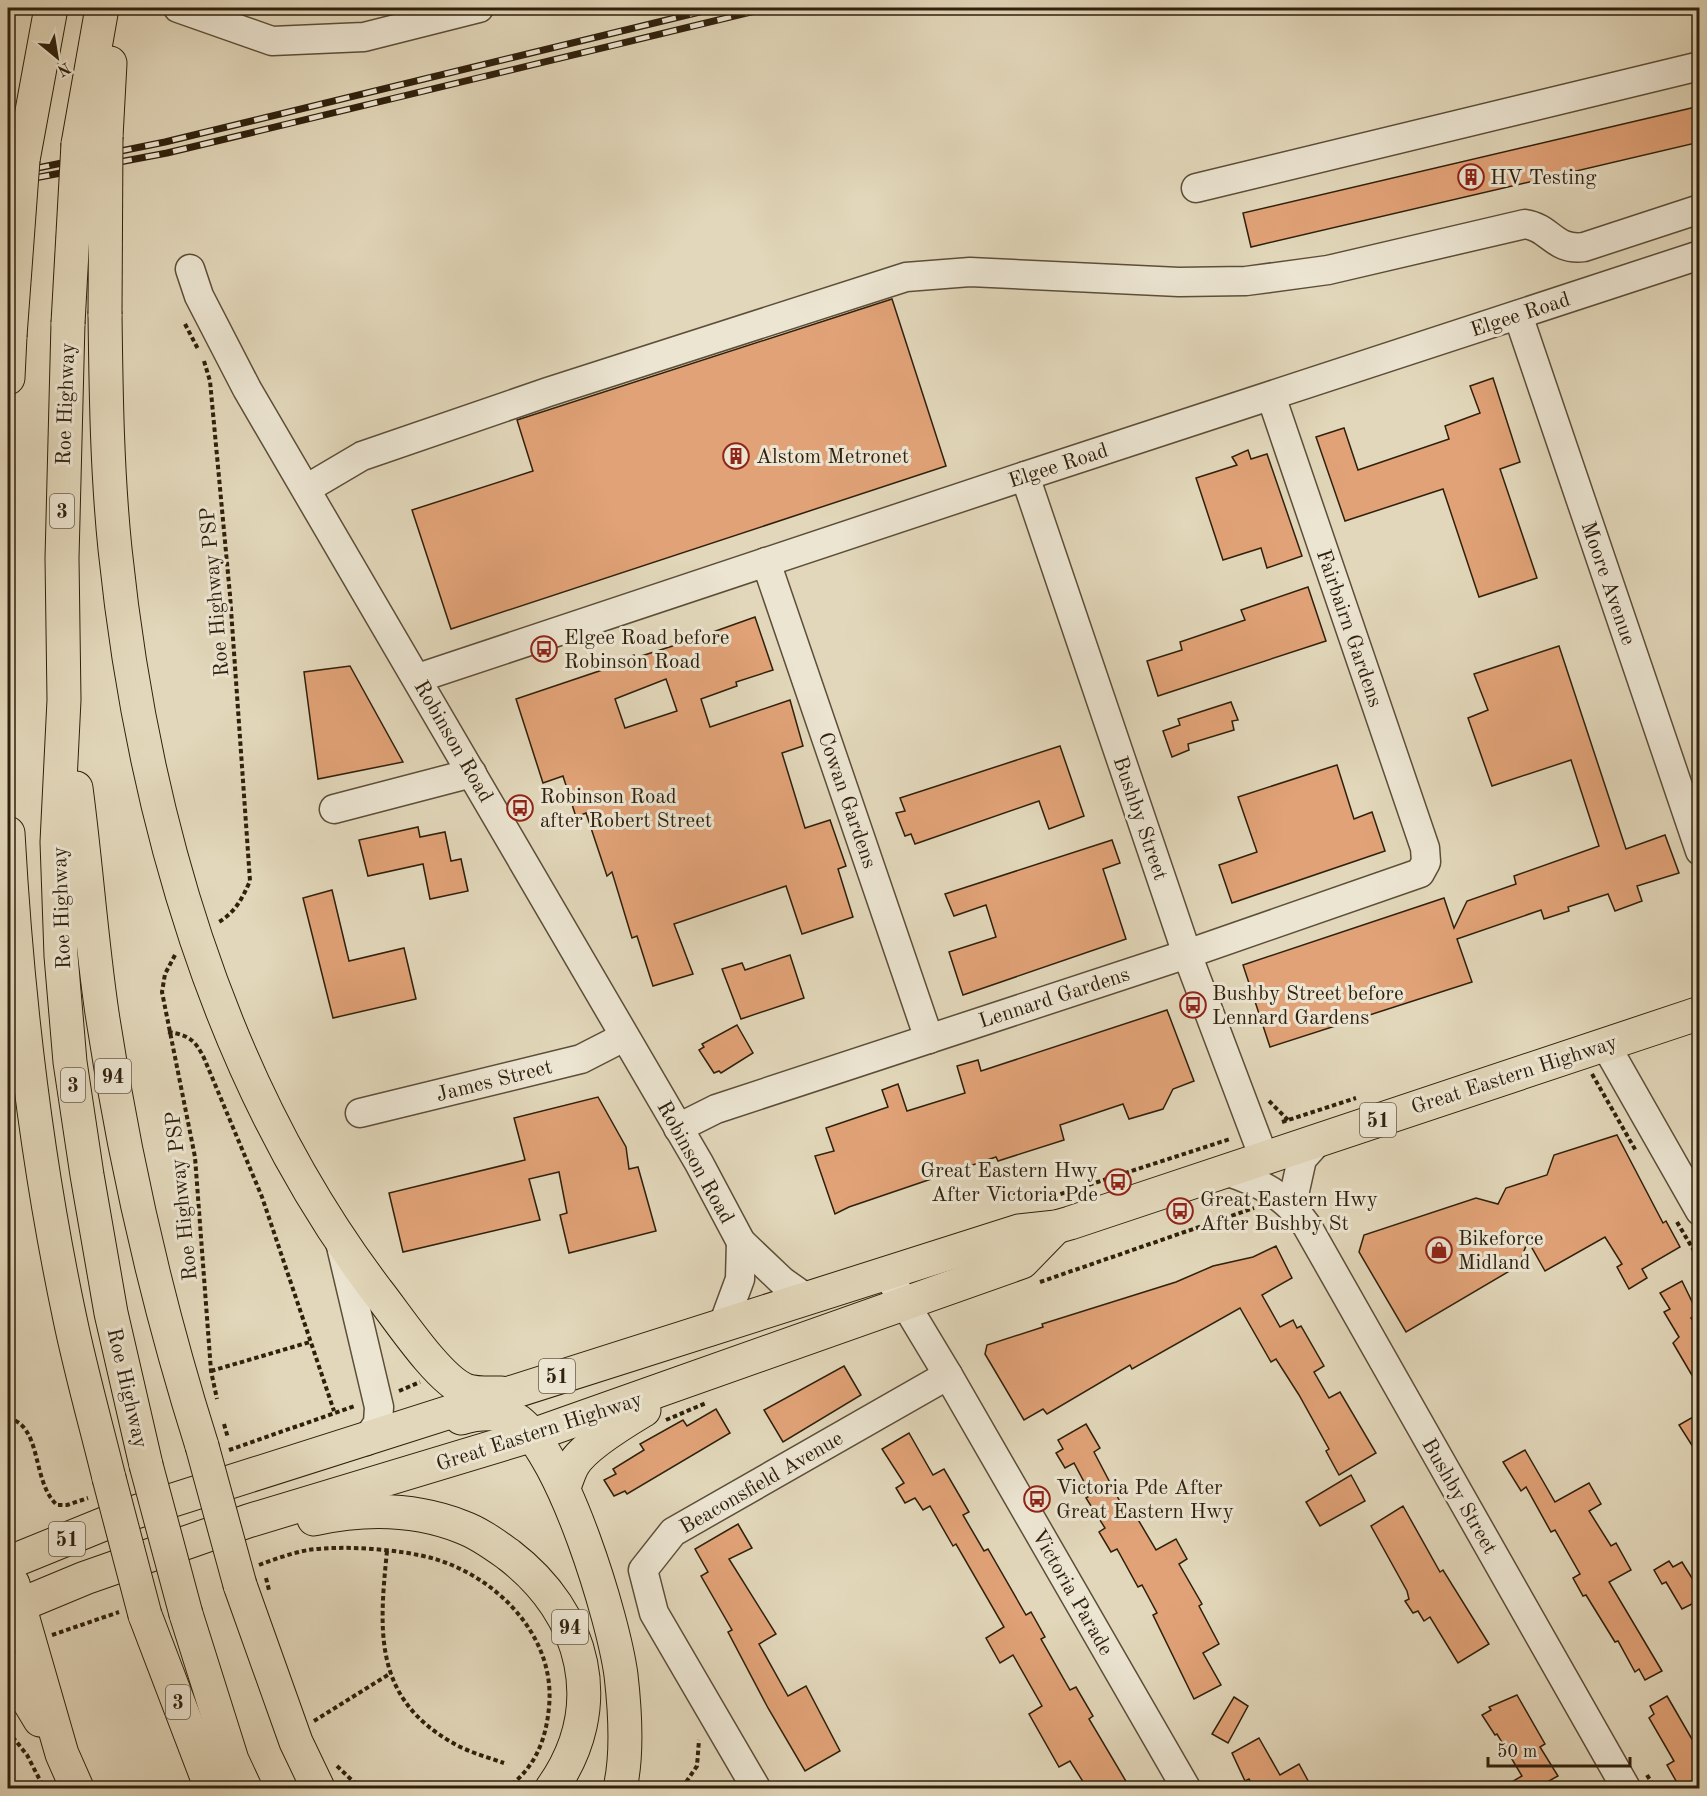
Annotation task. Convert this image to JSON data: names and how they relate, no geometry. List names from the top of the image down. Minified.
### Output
{"streets":{"highway":["Roe Highway","3","Great Eastern Highway","94","51"],"street":["Elgee Road","Moore Avenue","Fairbairn Gardens","Robinson Road","Cowan Gardens","Bushby Street","Lennard Gardens","James Street","Beaconsfield Avenue","Victoria Parade"],"path":["Roe Highway PSP"]},"crossings":[["Elgee Road","Moore Avenue"],["Elgee Road","Fairbairn Gardens"],["Elgee Road","Robinson Road"],["Elgee Road","Cowan Gardens"],["Elgee Road","Bushby Street"],["Roe Highway","94"],["Fairbairn Gardens","Lennard Gardens"],["Robinson Road","Lennard Gardens"],["Robinson Road","Great Eastern Highway"],["Robinson Road","James Street"],["Cowan Gardens","Lennard Gardens"],["Bushby Street","Lennard Gardens"],["Bushby Street","Great Eastern Highway"],["Great Eastern Highway","94"],["Great Eastern Highway","Victoria Parade"],["Beaconsfield Avenue","Victoria Parade"]],"places":{"building":["HV Testing","Alstom Metronet"],"bus stop":["Elgee Road before Robinson Road","Robinson Road after Robert Street","Bushby Street before Lennard Gardens","Great Eastern Hwy After Victoria Pde","Great Eastern Hwy After Bushby St","Victoria Pde After Great Eastern Hwy"],"shop":["Bikeforce Midland"]},"scale_bar":"50 m","north":"bottom right"}
